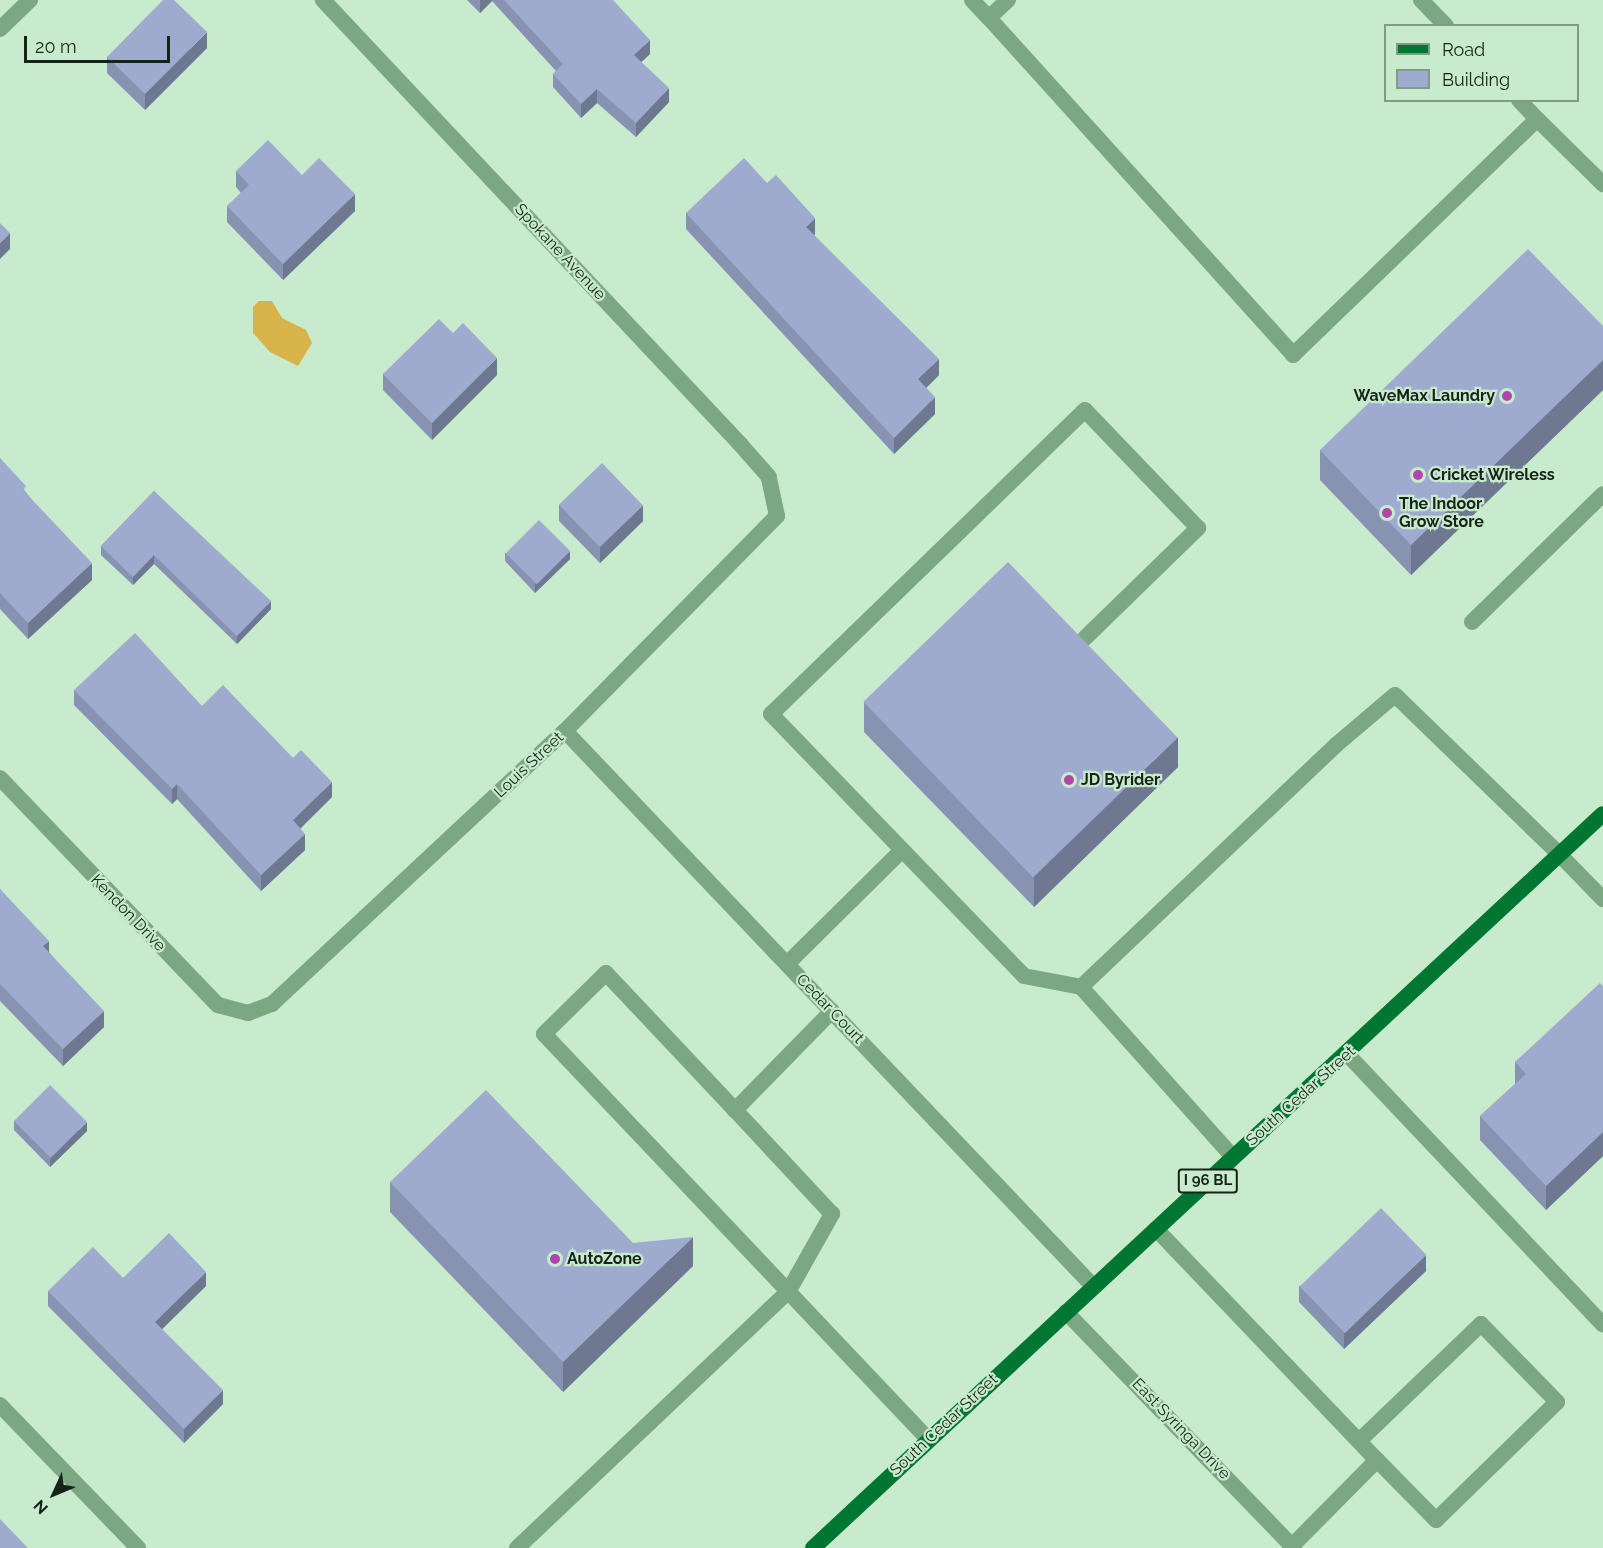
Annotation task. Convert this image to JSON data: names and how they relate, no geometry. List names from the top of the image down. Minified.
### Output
{"streets":{"main road":["South Cedar Street","I 96 BL"],"street":["Spokane Avenue","Louis Street","Kendon Drive","Cedar Court","East Syringa Drive"]},"crossings":[["Spokane Avenue","Louis Street"],["Louis Street","Kendon Drive"],["Louis Street","Cedar Court"],["Cedar Court","South Cedar Street"],["South Cedar Street","East Syringa Drive"]],"places":["WaveMax Laundry","Cricket Wireless","The Indoor Grow Store","JD Byrider","AutoZone"],"legend":["Road","Building"],"scale_bar":"20 m","north":"bottom left"}
